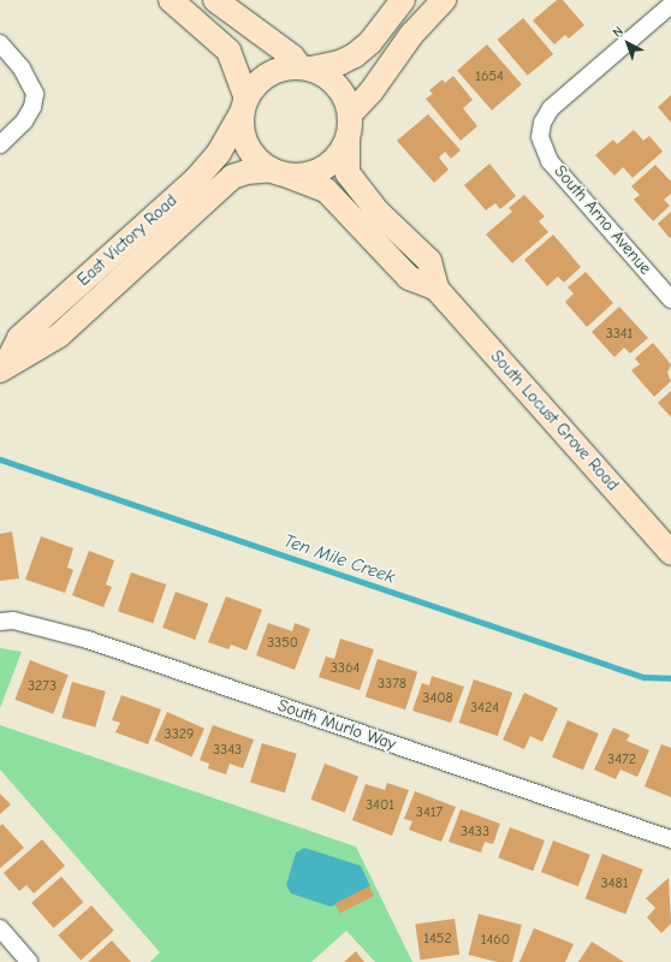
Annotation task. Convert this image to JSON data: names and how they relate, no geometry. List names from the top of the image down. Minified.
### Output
{"streets":{"main road":["East Victory Road","South Locust Grove Road"],"street":["South Arno Avenue","South Murlo Way"]},"crossings":[["East Victory Road","South Locust Grove Road"]],"water":["Ten Mile Creek"],"house_numbers":["1654","3341","3350","3364","3378","3273","3408","3424","3329","3343","3472","3401","3417","3433","3481","1452","1460"],"north":"top left"}
